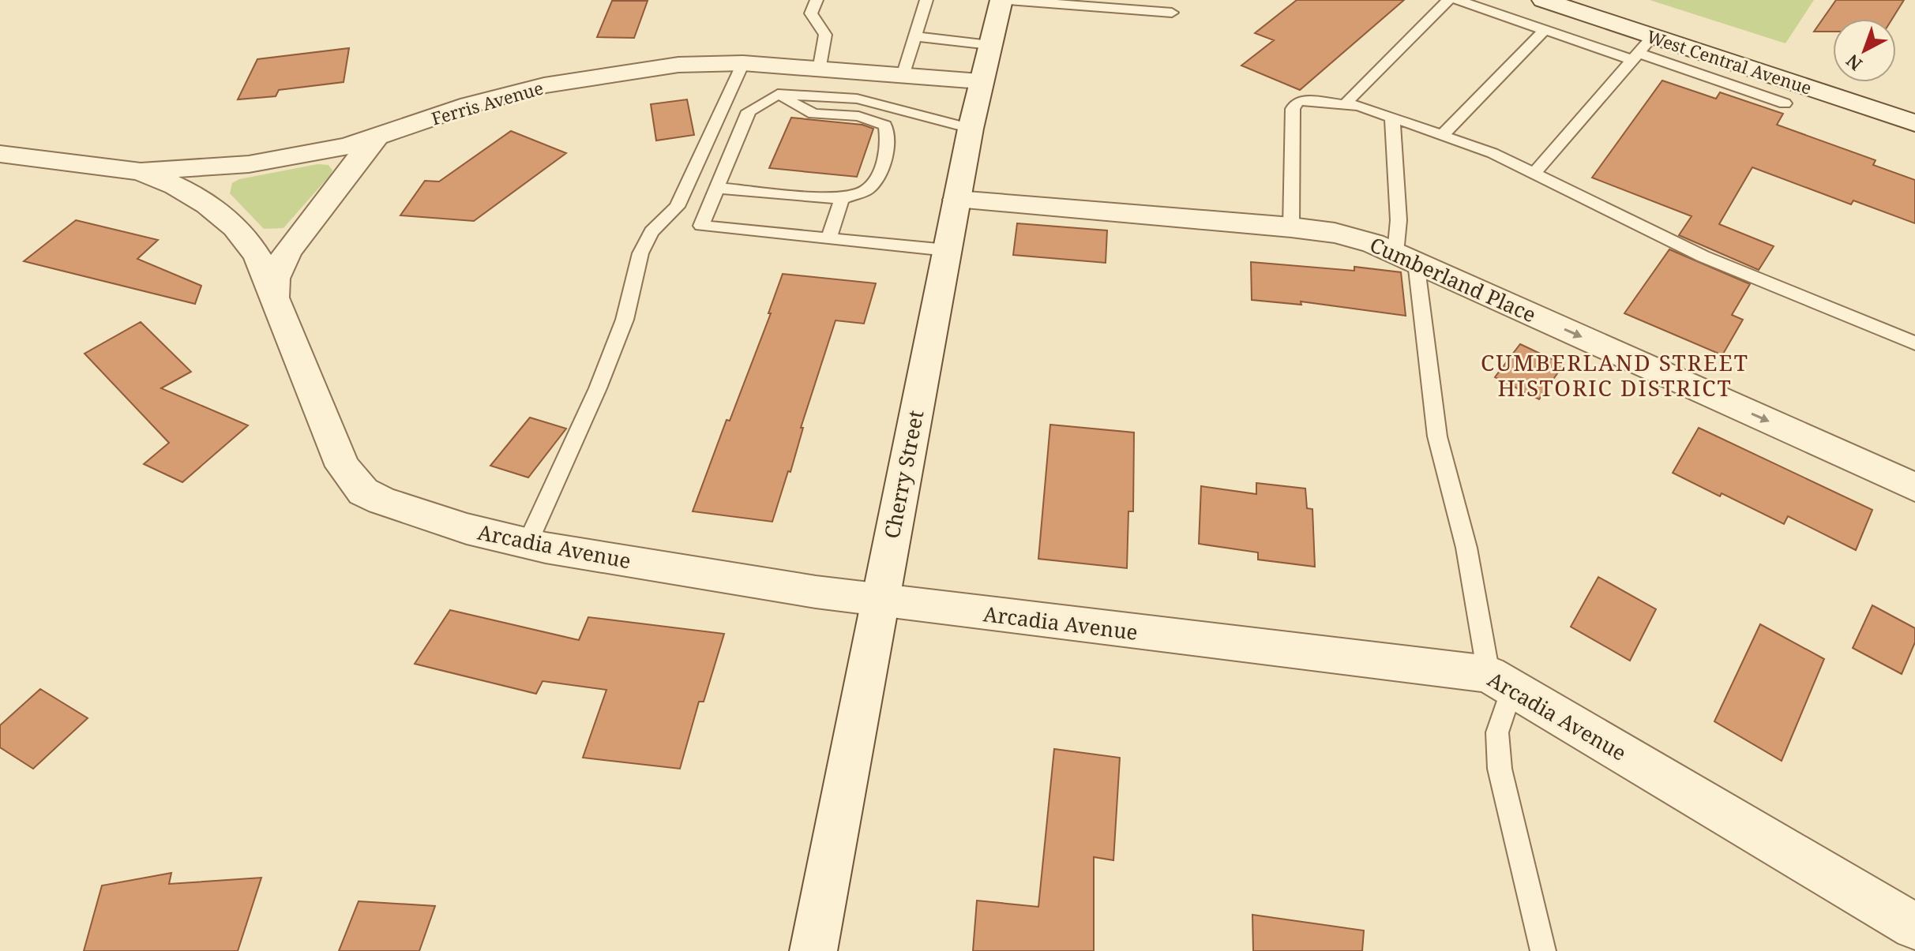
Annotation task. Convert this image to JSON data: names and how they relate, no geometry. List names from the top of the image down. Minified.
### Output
{"streets":{"street":["West Central Avenue","Ferris Avenue","Cumberland Place","Cherry Street","Arcadia Avenue"]},"crossings":[["Ferris Avenue","Cherry Street"],["Ferris Avenue","Arcadia Avenue"],["Cumberland Place","Cherry Street"],["Cherry Street","Arcadia Avenue"]],"one_way":["Cumberland Place"],"districts":["CUMBERLAND STREET HISTORIC DISTRICT"],"north":"bottom left"}
